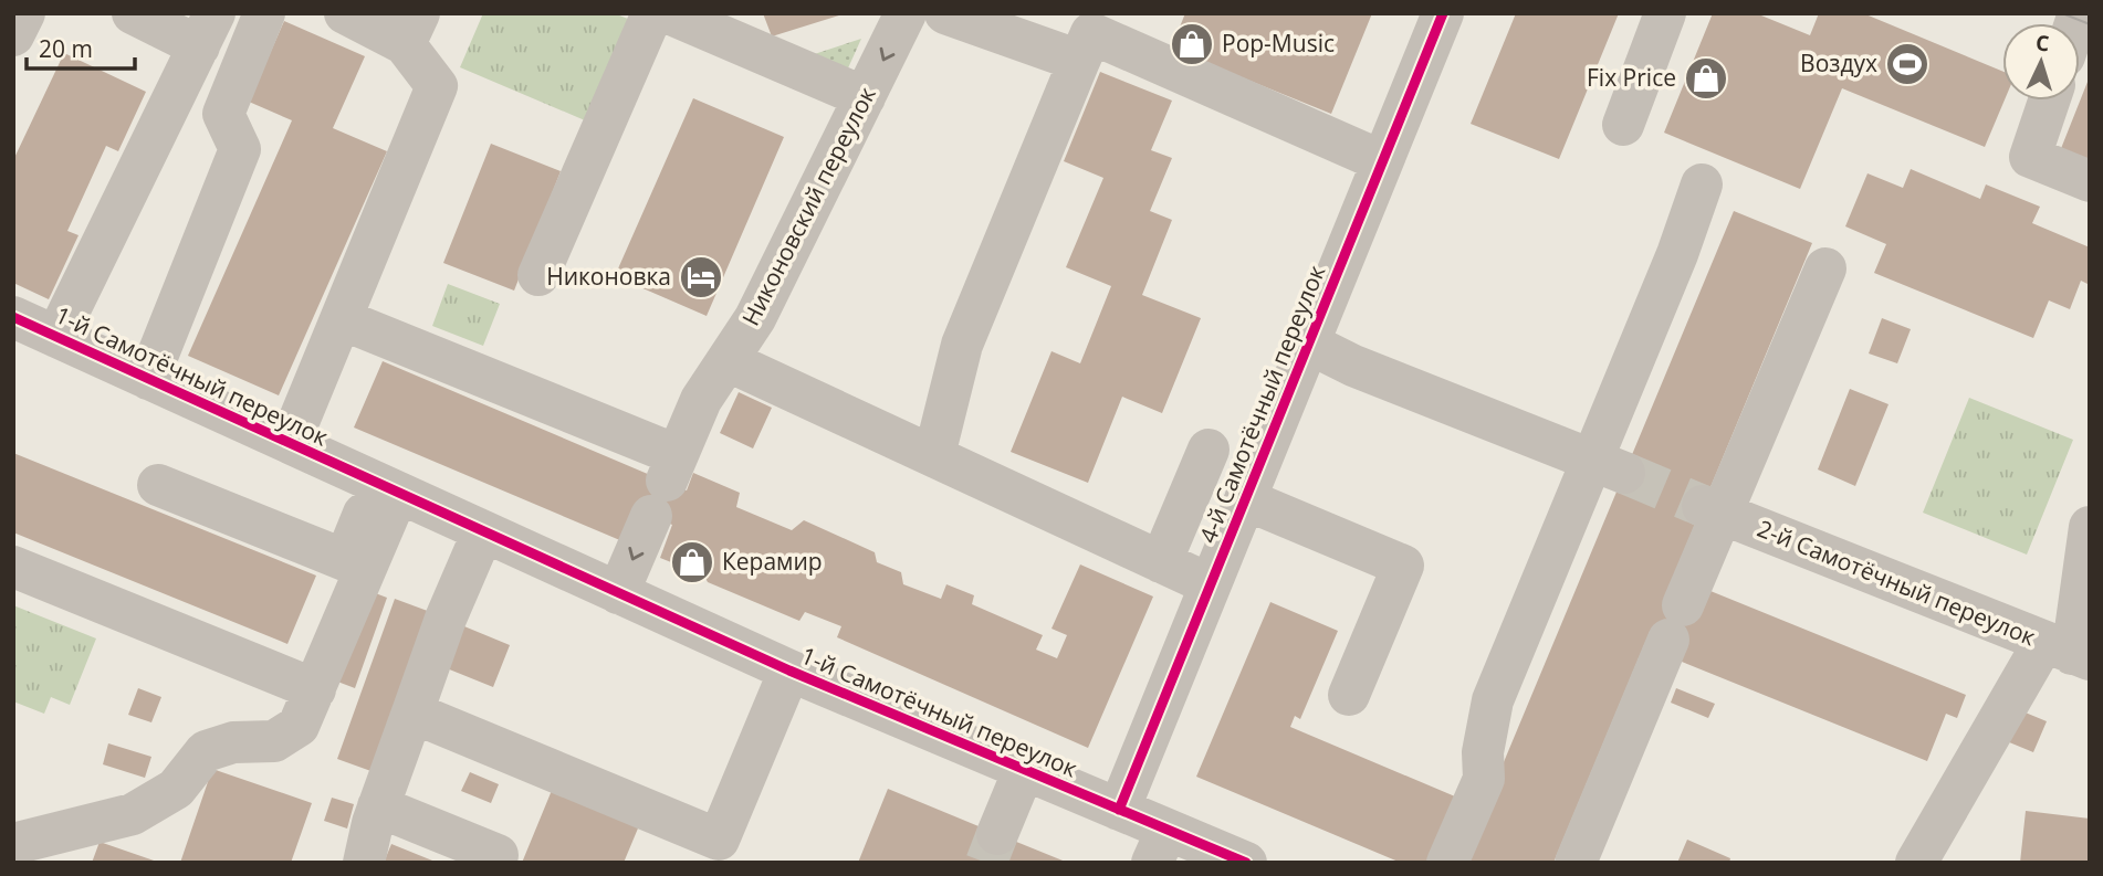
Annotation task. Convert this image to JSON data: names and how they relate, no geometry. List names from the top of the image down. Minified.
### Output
{"streets":{"street":["Никоновский переулок","1-й Самотёчный переулок","4-й Самотёчный переулок","2-й Самотёчный переулок"]},"crossings":[["Никоновский переулок","1-й Самотёчный переулок"],["1-й Самотёчный переулок","4-й Самотёчный переулок"]],"places":{"shop":["Pop-Music","Fix Price","Керамир"],"sports":["Воздух"],"hotel":["Никоновка"]},"scale_bar":"20 m","north":"top"}
